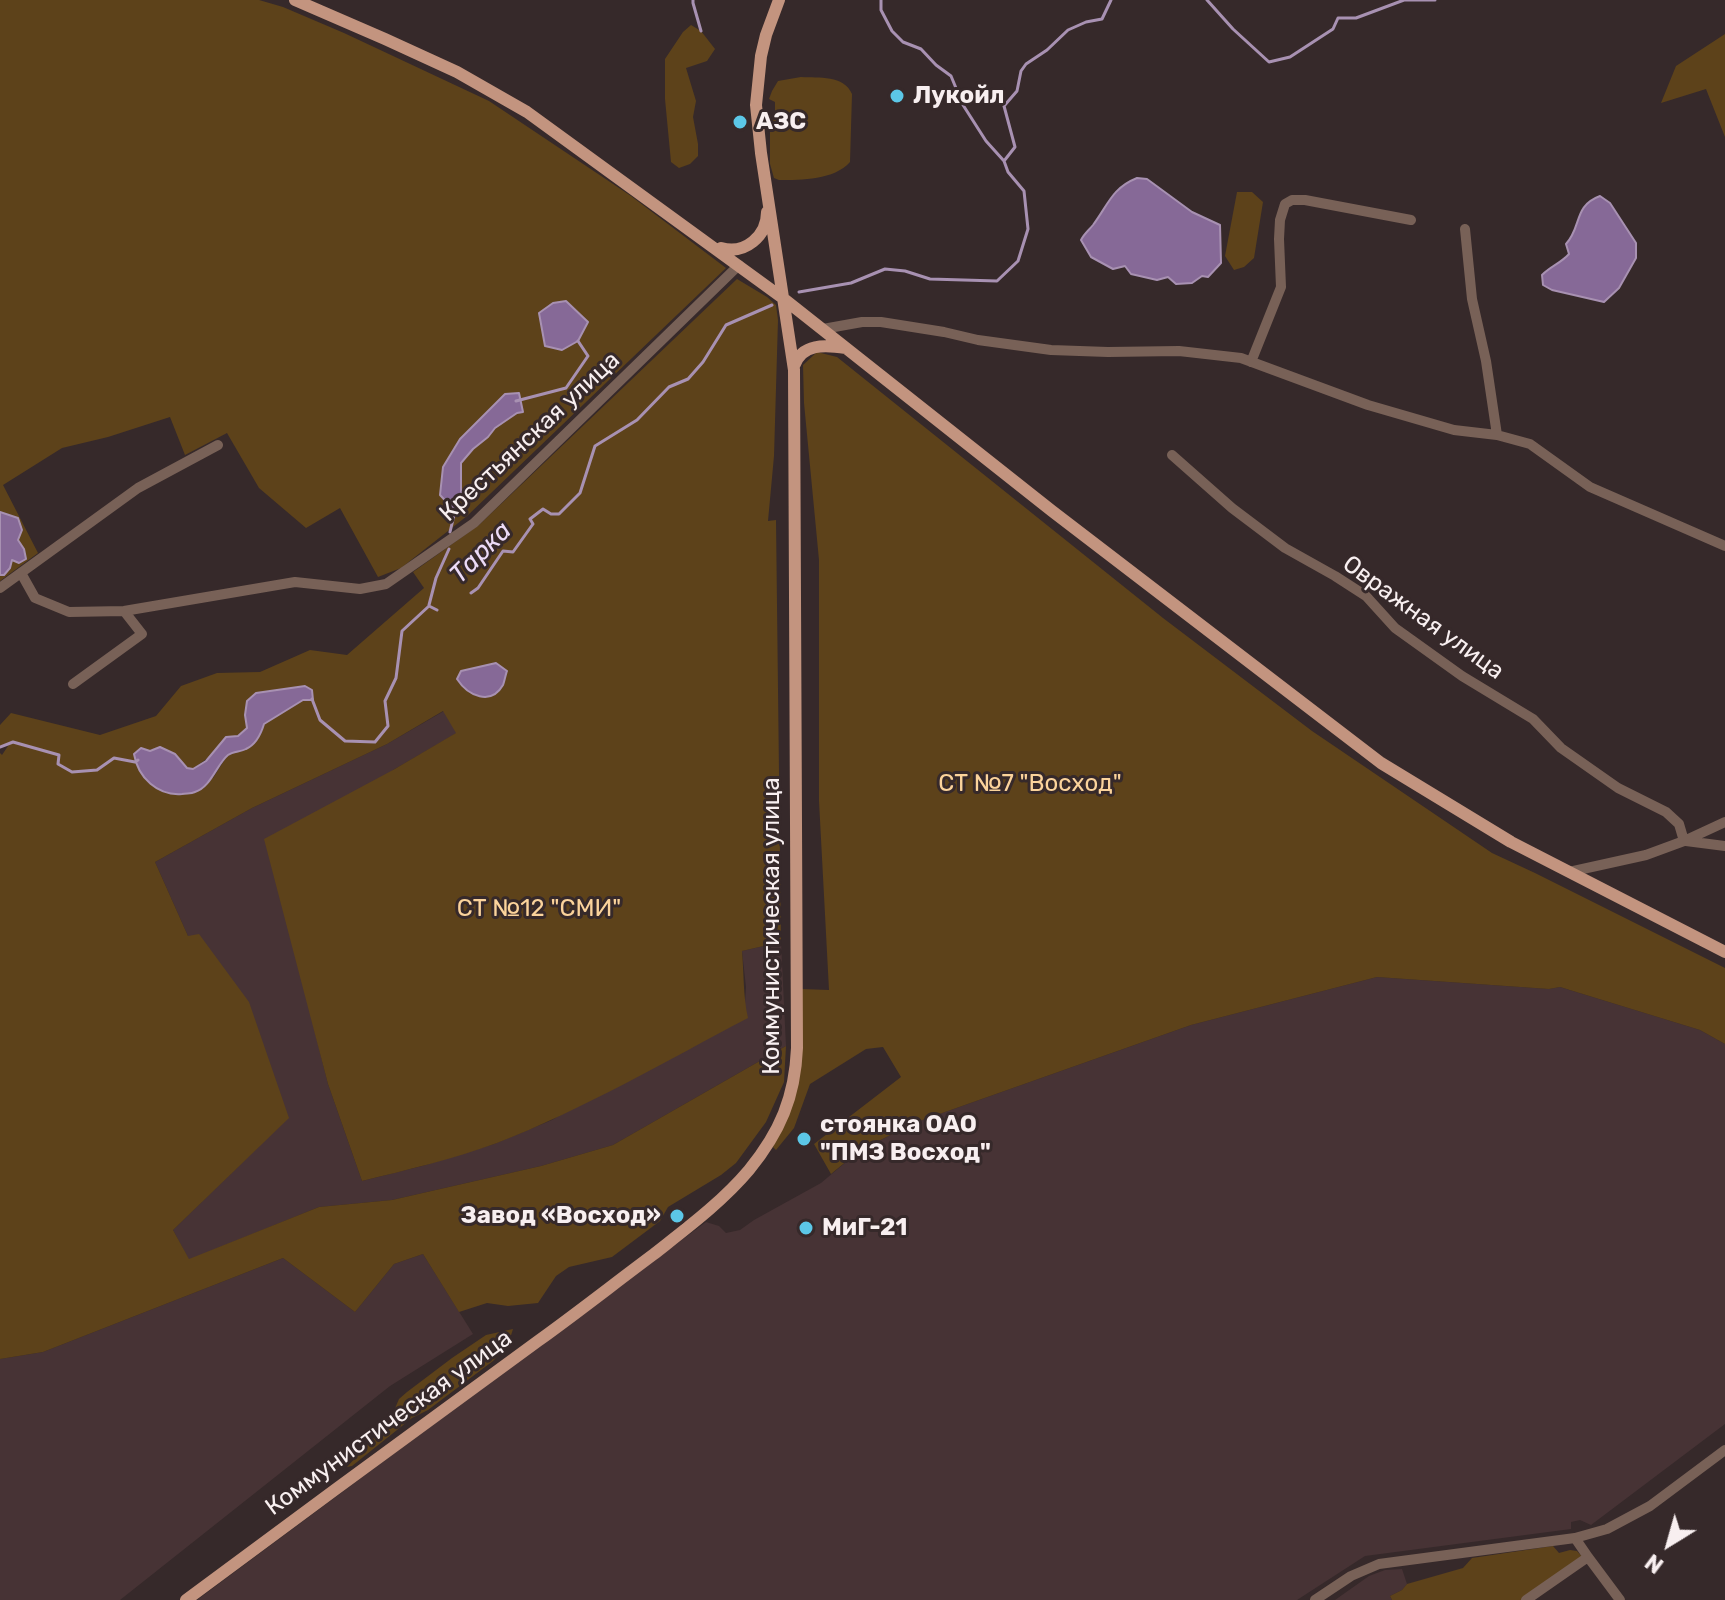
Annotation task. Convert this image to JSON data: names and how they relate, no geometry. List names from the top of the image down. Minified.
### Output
{"streets":{"main road":["Коммунистическая улица"],"street":["Крестьянская улица","Овражная улица"]},"water":["Тарка"],"parks":["СТ №7 \"Восход\"","СТ №12 \"СМИ\""],"places":["Лукойл","АЗС","стоянка ОАО \"ПМЗ Восход\"","Завод «Восход»","МиГ-21"],"north":"bottom left"}
